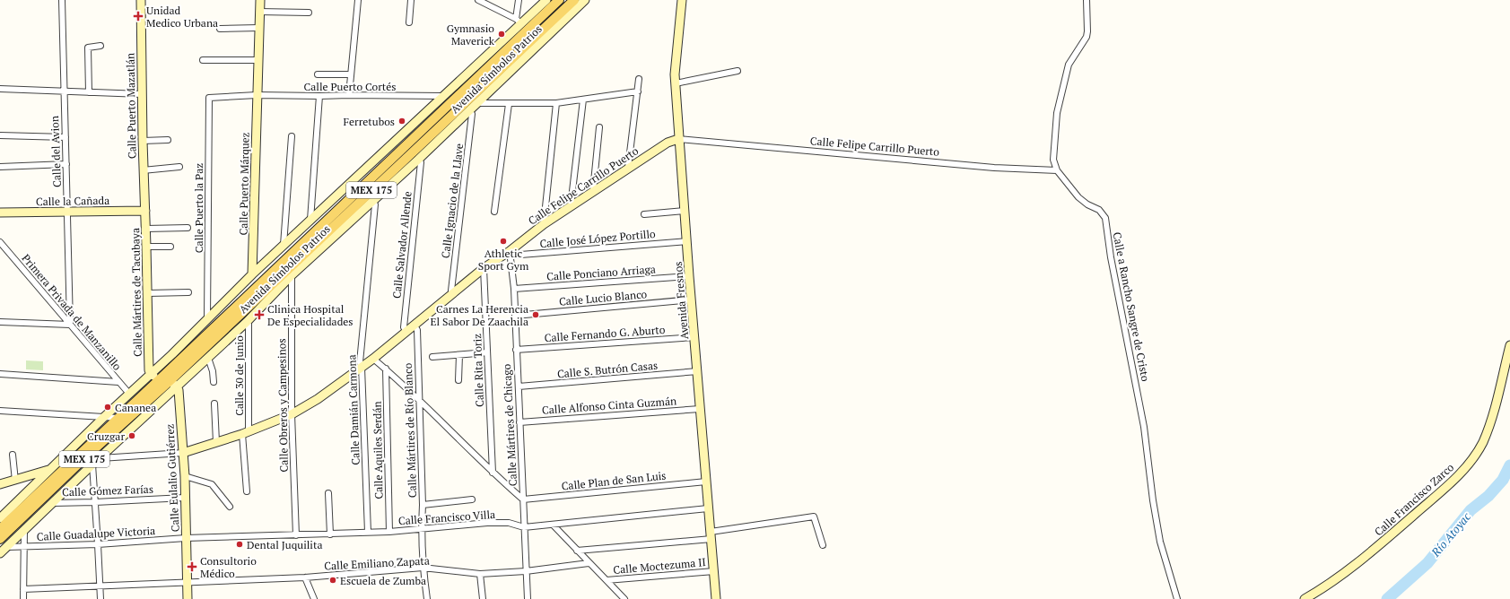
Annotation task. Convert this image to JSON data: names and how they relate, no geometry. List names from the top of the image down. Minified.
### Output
{"streets":{"main road":["Avenida Símbolos Patrios","MEX 175"],"street":["Calle Puerto Cortés","Calle Puerto Mazatlán","Calle Felipe Carrillo Puerto","Calle del Avion","Calle Puerto Márquez","Calle la Cañada","Calle Ignacio de la Llave","Calle Puerto la Paz","Calle José López Portillo","Calle Salvador Allende","Calle Ponciano Arriaga","Calle Mártires de Tacubaya","Calle Lucio Blanco","Avenida Fresnos","Calle a Rancho Sangre de Cristo","Primera Privada de Manzanillo","Calle Fernando G. Aburto","Calle S. Butrón Casas","Calle Rita Toriz","Calle 30 de Junio","Calle Obreros y Campesinos","Calle Alfonso Cinta Guzmán","Calle Damián Carmona","Calle Mártires de Chicago","Calle Mártires de Río Blanco","Calle Aquiles Serdán","Calle Eulalio Gutiérrez","Calle Plan de San Luis","Calle Gómez Farías","Calle Francisco Zarco","Calle Francisco Villa","Calle Guadalupe Victoria","Calle Emiliano Zapata","Calle Moctezuma II"]},"crossings":[["Avenida Símbolos Patrios","Calle Puerto Cortés"],["Avenida Símbolos Patrios","Calle Puerto Márquez"],["Avenida Símbolos Patrios","Calle Ignacio de la Llave"],["Avenida Símbolos Patrios","Calle Puerto la Paz"],["Avenida Símbolos Patrios","Calle Salvador Allende"],["Avenida Símbolos Patrios","Calle Mártires de Tacubaya"],["Avenida Símbolos Patrios","Primera Privada de Manzanillo"],["Avenida Símbolos Patrios","Calle 30 de Junio"],["Avenida Símbolos Patrios","Calle Obreros y Campesinos"],["Avenida Símbolos Patrios","Calle Damián Carmona"],["Avenida Símbolos Patrios","Calle Eulalio Gutiérrez"],["Avenida Símbolos Patrios","Calle Gómez Farías"],["Avenida Símbolos Patrios","Calle Guadalupe Victoria"],["Calle Puerto Cortés","Calle Puerto Márquez"],["Calle Puerto Cortés","Calle Puerto la Paz"],["Calle Puerto Mazatlán","Calle la Cañada"],["Calle Puerto Mazatlán","Calle Mártires de Tacubaya"],["Calle Felipe Carrillo Puerto","Calle Ignacio de la Llave"],["Calle Felipe Carrillo Puerto","Calle José López Portillo"],["Calle Felipe Carrillo Puerto","Calle Salvador Allende"],["Calle Felipe Carrillo Puerto","Avenida Fresnos"],["Calle Felipe Carrillo Puerto","Calle a Rancho Sangre de Cristo"],["Calle Felipe Carrillo Puerto","Calle Rita Toriz"],["Calle Felipe Carrillo Puerto","Calle 30 de Junio"],["Calle Felipe Carrillo Puerto","Calle Obreros y Campesinos"],["Calle Felipe Carrillo Puerto","Calle Damián Carmona"],["Calle Felipe Carrillo Puerto","Calle Mártires de Chicago"],["Calle Felipe Carrillo Puerto","Calle Mártires de Río Blanco"],["Calle Felipe Carrillo Puerto","Calle Eulalio Gutiérrez"],["Calle del Avion","Calle la Cañada"],["Calle del Avion","Primera Privada de Manzanillo"],["Calle la Cañada","Calle Mártires de Tacubaya"],["Calle José López Portillo","Avenida Fresnos"],["Calle José López Portillo","Calle Mártires de Chicago"],["Calle Ponciano Arriaga","Avenida Fresnos"],["Calle Ponciano Arriaga","Calle Mártires de Chicago"],["Calle Lucio Blanco","Avenida Fresnos"],["Calle Lucio Blanco","Calle Mártires de Chicago"],["Avenida Fresnos","Calle Fernando G. Aburto"],["Avenida Fresnos","Calle S. Butrón Casas"],["Avenida Fresnos","Calle Alfonso Cinta Guzmán"],["Avenida Fresnos","Calle Plan de San Luis"],["Avenida Fresnos","Calle Francisco Villa"],["Avenida Fresnos","Calle Moctezuma II"],["Calle Fernando G. Aburto","Calle Mártires de Chicago"],["Calle S. Butrón Casas","Calle Mártires de Chicago"],["Calle Obreros y Campesinos","Calle Francisco Villa"],["Calle Alfonso Cinta Guzmán","Calle Mártires de Chicago"],["Calle Damián Carmona","Calle Francisco Villa"],["Calle Mártires de Chicago","Calle Plan de San Luis"],["Calle Mártires de Chicago","Calle Francisco Villa"],["Calle Mártires de Chicago","Calle Emiliano Zapata"],["Calle Mártires de Río Blanco","Calle Francisco Villa"],["Calle Mártires de Río Blanco","Calle Emiliano Zapata"],["Calle Aquiles Serdán","Calle Francisco Villa"],["Calle Eulalio Gutiérrez","Calle Gómez Farías"],["Calle Eulalio Gutiérrez","Calle Francisco Villa"],["Calle Eulalio Gutiérrez","Calle Guadalupe Victoria"],["Calle Eulalio Gutiérrez","Calle Emiliano Zapata"],["Calle Francisco Villa","Calle Guadalupe Victoria"]],"water":["Río Atoyac"],"places":{"health":["Unidad Medico Urbana","Clinica Hospital De Especialidades","Consultorio Médico"],"other":["Gymnasio Maverick","Ferretubos","Athletic Sport Gym","Carnes La Herencia El Sabor De Zaachila","Cananea","Cruzgar","Dental Juquilita","Escuela de Zumba"]}}
